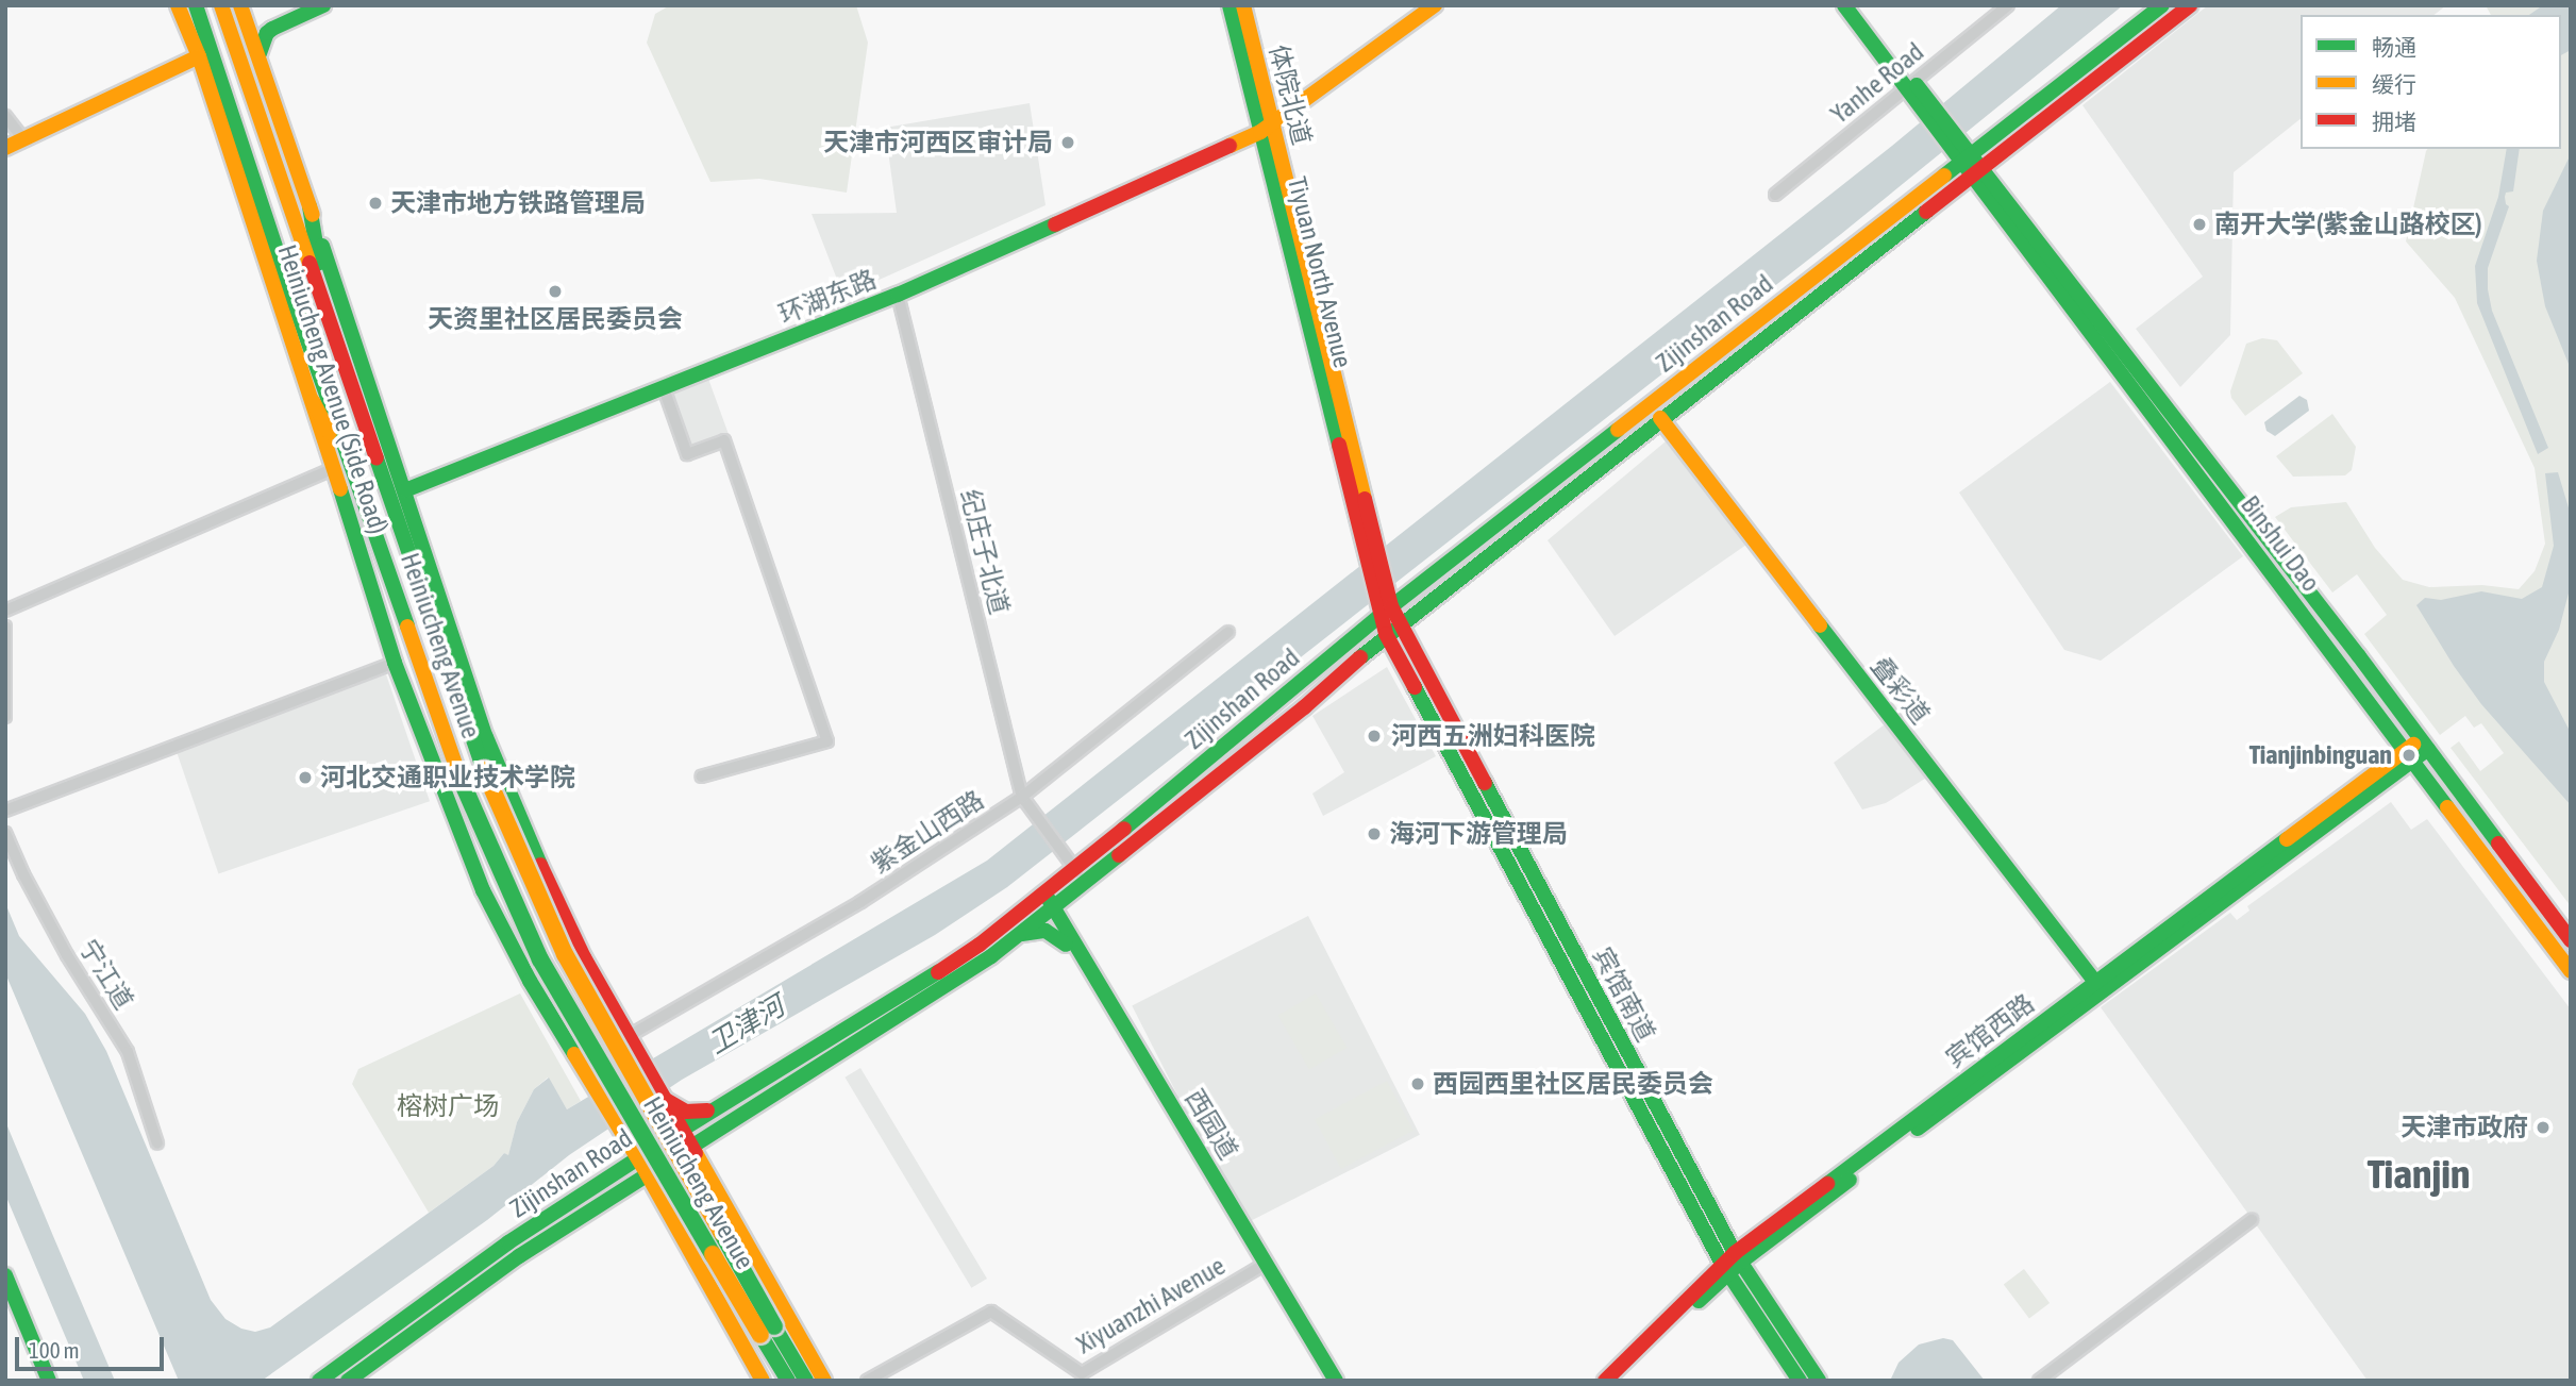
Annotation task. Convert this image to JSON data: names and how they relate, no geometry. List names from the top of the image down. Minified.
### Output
{"streets":{"main road":["体院北道","Tiyuan North Avenue","环湖东路","Zijinshan Road","Heiniucheng Avenue (Side Road)","Binshui Dao","Heiniucheng Avenue","叠彩道","宾馆南道","宾馆西路","西园道"],"street":["Yanhe Road","纪庄子北道","紫金山西路","宁江道","Xiyuanzhi Avenue"]},"crossings":[["Yanhe Road","Binshui Dao"],["体院北道","Tiyuan North Avenue"],["体院北道","环湖东路"],["Tiyuan North Avenue","环湖东路"],["Tiyuan North Avenue","Zijinshan Road"],["环湖东路","纪庄子北道"],["环湖东路","Heiniucheng Avenue"],["Zijinshan Road","Binshui Dao"],["Zijinshan Road","纪庄子北道"],["Zijinshan Road","Heiniucheng Avenue"],["Zijinshan Road","叠彩道"],["Zijinshan Road","宾馆南道"],["Zijinshan Road","西园道"],["Heiniucheng Avenue (Side Road)","Heiniucheng Avenue"],["Binshui Dao","宾馆西路"],["纪庄子北道","紫金山西路"],["Heiniucheng Avenue","紫金山西路"],["叠彩道","宾馆西路"],["宾馆南道","宾馆西路"],["西园道","Xiyuanzhi Avenue"]],"districts":["Tianjin"],"water":["卫津河"],"parks":["榕树广场"],"places":["天津市河西区审计局","天津市地方铁路管理局","南开大学(紫金山路校区)","天资里社区居民委员会","河西五洲妇科医院","Tianjinbinguan","河北交通职业技术学院","海河下游管理局","西园西里社区居民委员会","天津市政府"],"legend":["畅通","缓行","拥堵"],"scale_bar":"100 m"}
